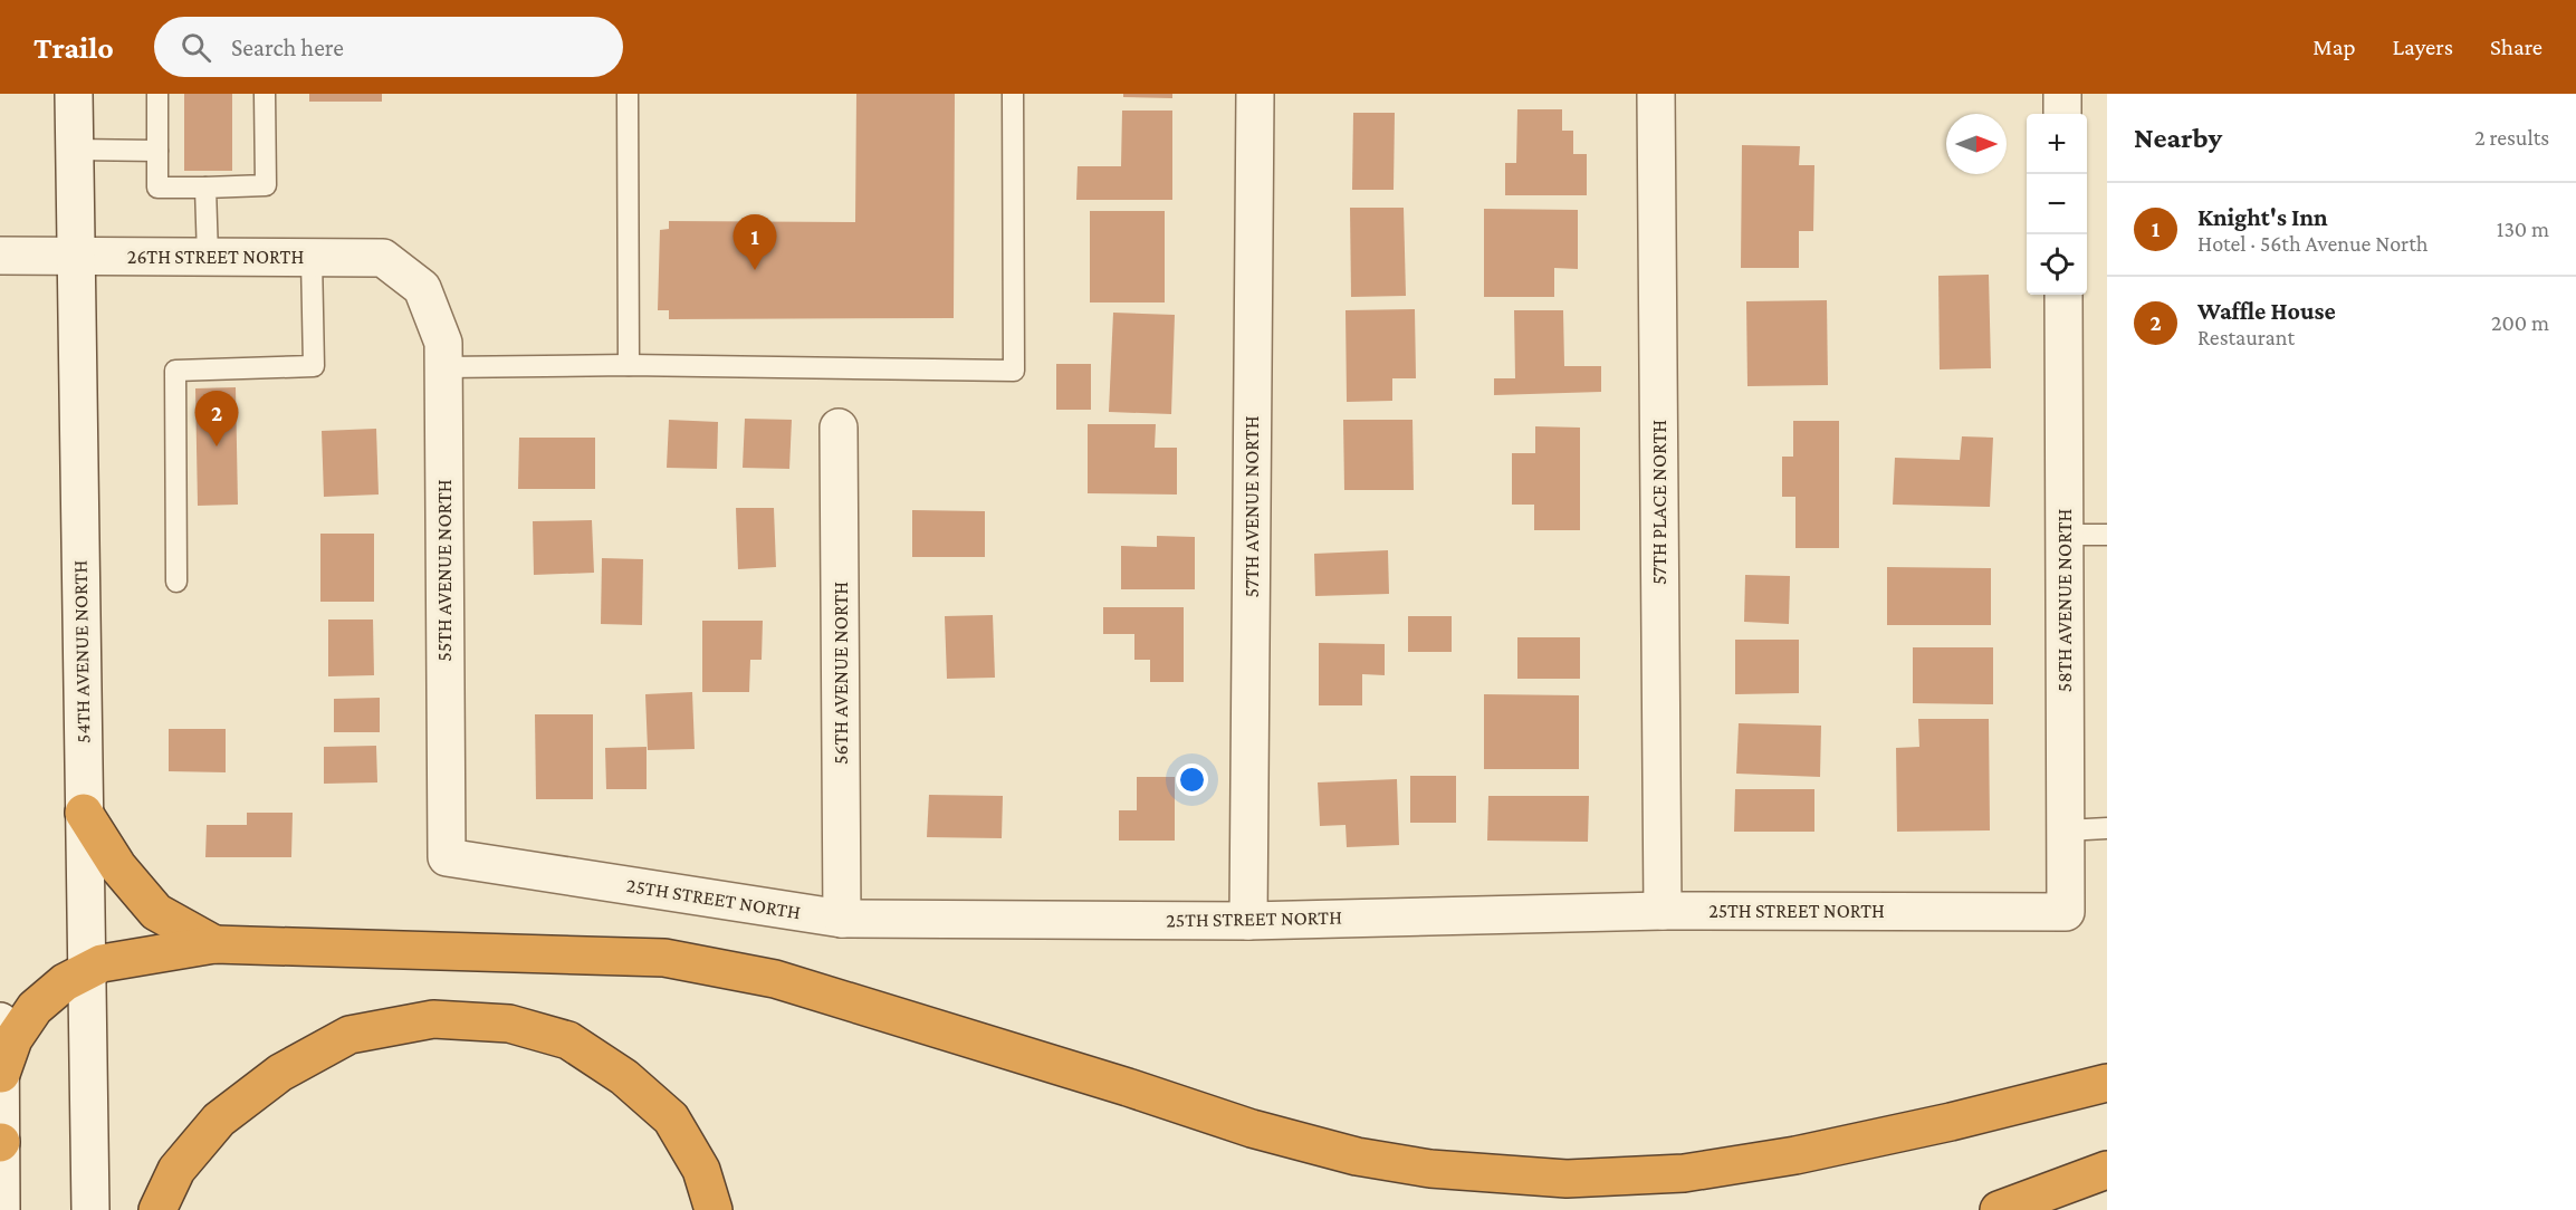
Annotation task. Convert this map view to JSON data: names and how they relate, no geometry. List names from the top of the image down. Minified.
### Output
{"streets":{"street":["26TH STREET NORTH","57TH PLACE NORTH","57TH AVENUE NORTH","55TH AVENUE NORTH","58TH AVENUE NORTH","54TH AVENUE NORTH","56TH AVENUE NORTH","25TH STREET NORTH"]},"crossings":[["26TH STREET NORTH","55TH AVENUE NORTH"],["26TH STREET NORTH","54TH AVENUE NORTH"],["57TH PLACE NORTH","25TH STREET NORTH"],["57TH AVENUE NORTH","25TH STREET NORTH"],["55TH AVENUE NORTH","25TH STREET NORTH"],["58TH AVENUE NORTH","25TH STREET NORTH"],["56TH AVENUE NORTH","25TH STREET NORTH"]],"north":"right","page":{"header":"Trailo","search":"Search here","nav":["Map","Layers","Share"],"heading":["Nearby","2 results"],"map_buttons":["+","−"],"list":[{"mark":"1","name":"Knight's Inn","note":"Hotel · 56th Avenue North","value":"130 m"},{"mark":"2","name":"Waffle House","note":"Restaurant","value":"200 m"}],"pins":["1","2"]}}
